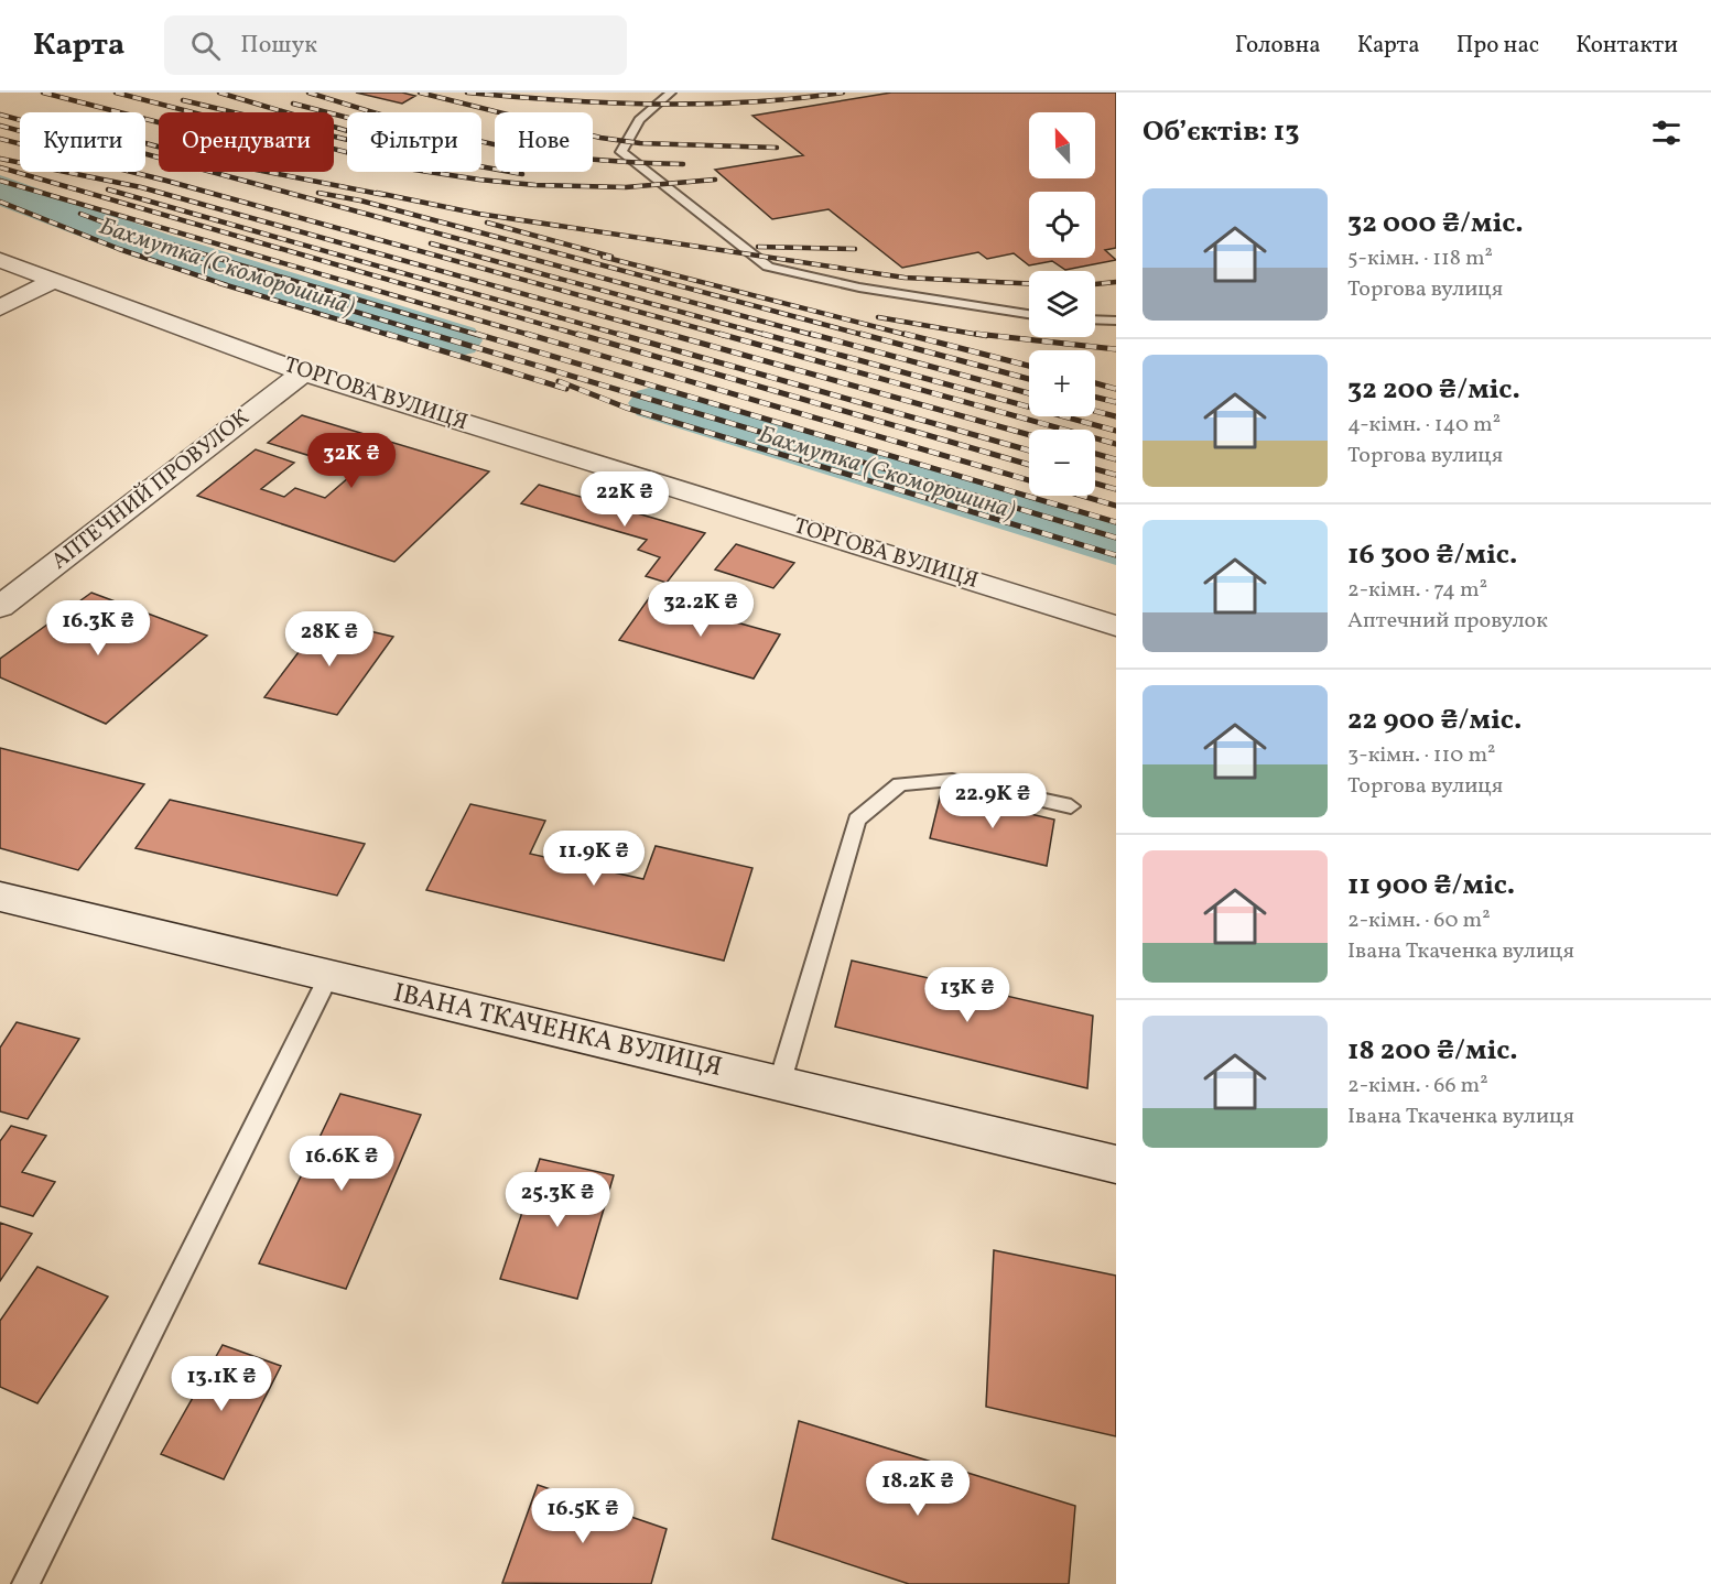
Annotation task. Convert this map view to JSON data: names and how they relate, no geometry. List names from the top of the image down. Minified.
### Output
{"streets":{"street":["ТОРГОВА ВУЛИЦЯ","АПТЕЧНИЙ ПРОВУЛОК","ІВАНА ТКАЧЕНКА ВУЛИЦЯ"]},"crossings":[["ТОРГОВА ВУЛИЦЯ","АПТЕЧНИЙ ПРОВУЛОК"]],"water":["Бахмутка (Скоморошина)"],"north":"top","page":{"header":"Карта","search":"Пошук","nav":["Головна","Карта","Про нас","Контакти"],"heading":"Об’єктів: 13","map_buttons":["+","−"],"chip":["Купити","Орендувати","Фільтри","Нове"],"list":[{"name":"32 000 ₴/міс.","note":"5-кімн. · 118 m² · Торгова вулиця"},{"name":"32 200 ₴/міс.","note":"4-кімн. · 140 m² · Торгова вулиця"},{"name":"16 300 ₴/міс.","note":"2-кімн. · 74 m² · Аптечний провулок"},{"name":"22 900 ₴/міс.","note":"3-кімн. · 110 m² · Торгова вулиця"},{"name":"11 900 ₴/міс.","note":"2-кімн. · 60 m² · Івана Ткаченка вулиця"},{"name":"18 200 ₴/міс.","note":"2-кімн. · 66 m² · Івана Ткаченка вулиця"}],"price":["32K ₴","22K ₴","32.2K ₴","16.3K ₴","28K ₴","22.9K ₴","11.9K ₴","13K ₴","16.6K ₴","25.3K ₴","13.1K ₴","18.2K ₴","16.5K ₴"]}}
